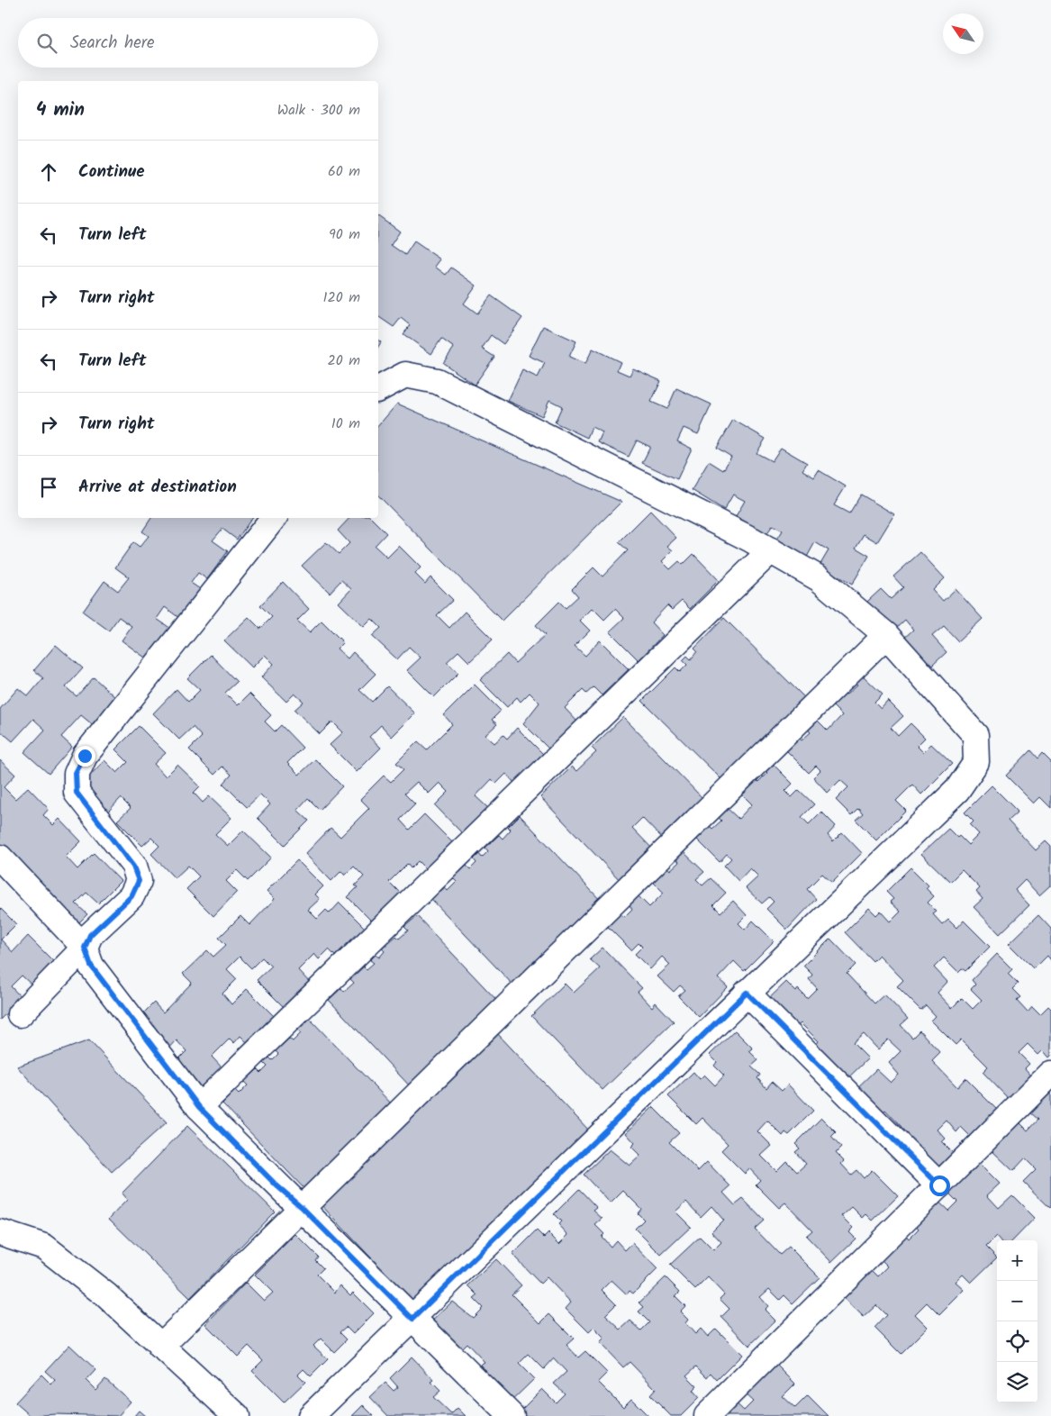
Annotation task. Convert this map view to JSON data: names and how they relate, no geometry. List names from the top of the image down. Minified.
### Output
{"north":"top left","page":{"search":"Search here","heading":["4 min","Walk · 300 m"],"list":[["Continue","60 m"],["Turn left","90 m"],["Turn right","120 m"],["Turn left","20 m"],["Turn right","10 m"],"Arrive at destination"],"map_buttons":["+","−"]}}
